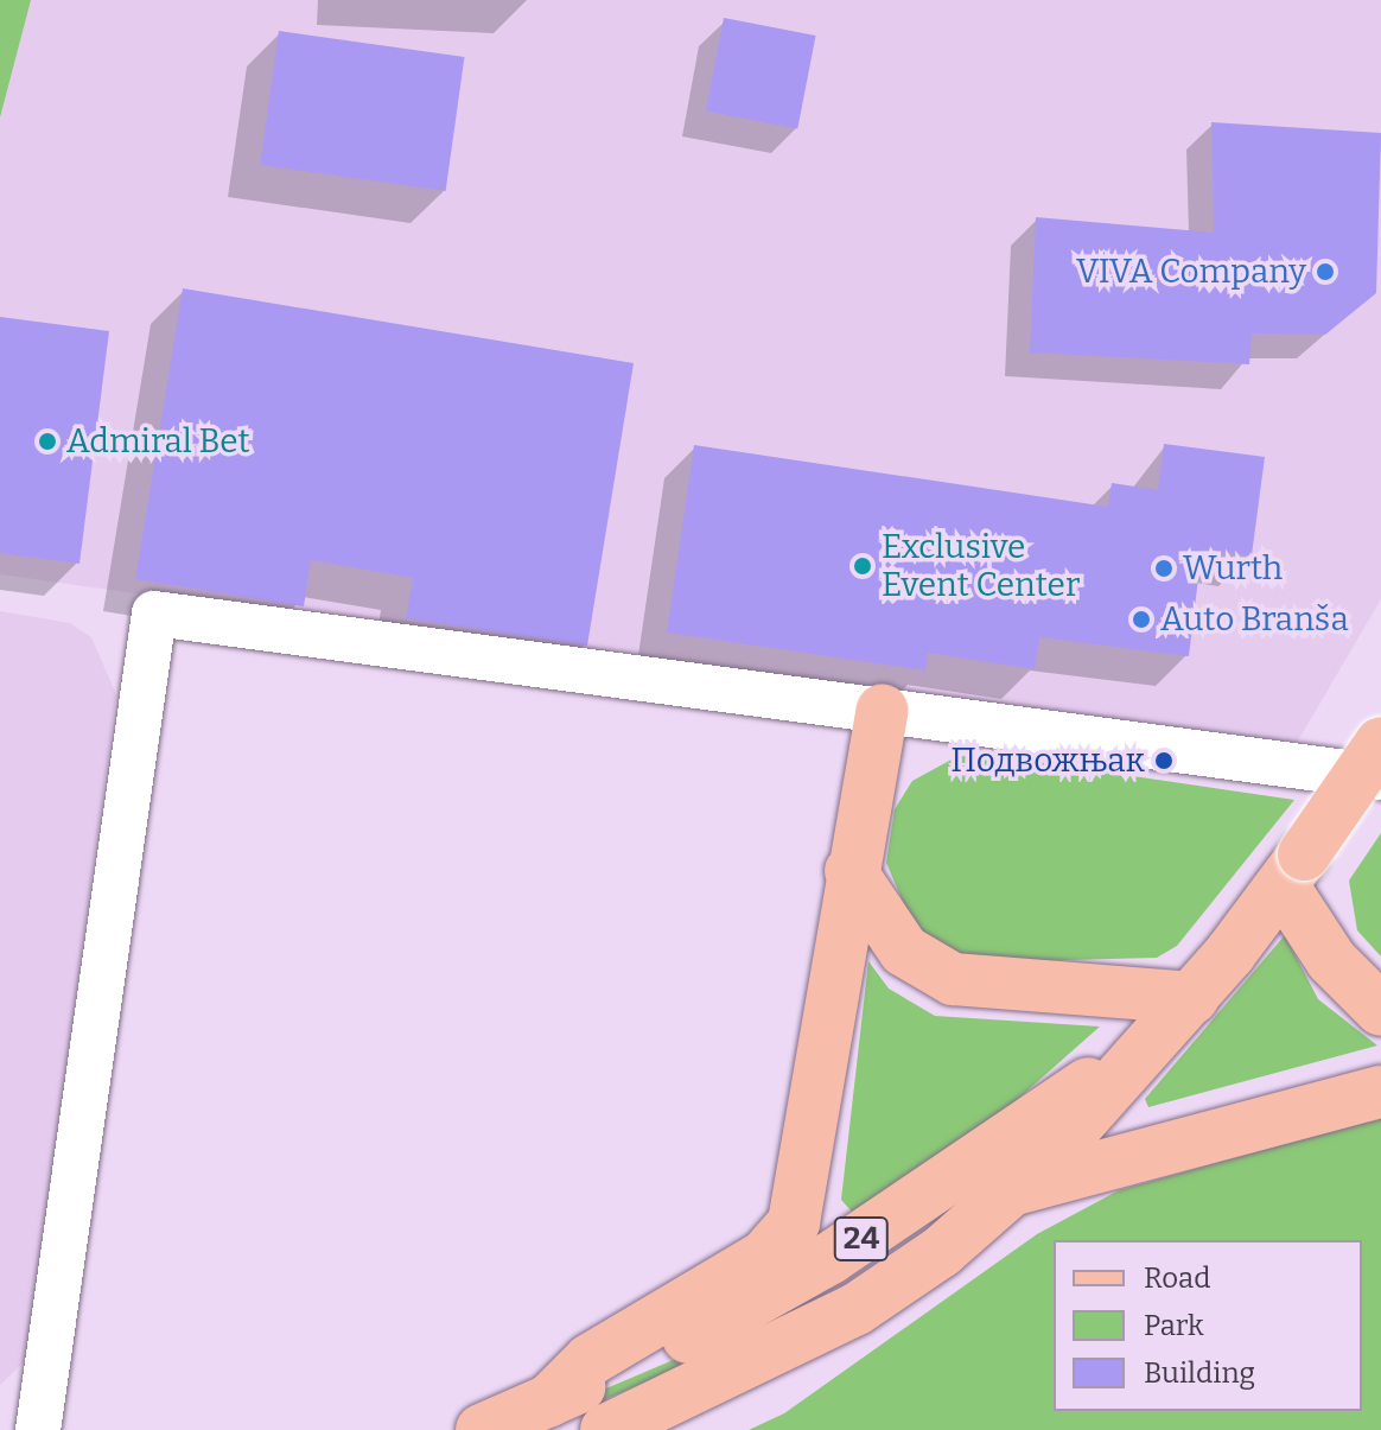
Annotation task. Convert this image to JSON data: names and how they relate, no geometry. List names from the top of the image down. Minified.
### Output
{"streets":{"main road":["24"]},"places":["VIVA Company","Admiral Bet","Exclusive Event Center","Wurth","Auto Branša","Подвожњак"],"legend":["Road","Park","Building"]}
